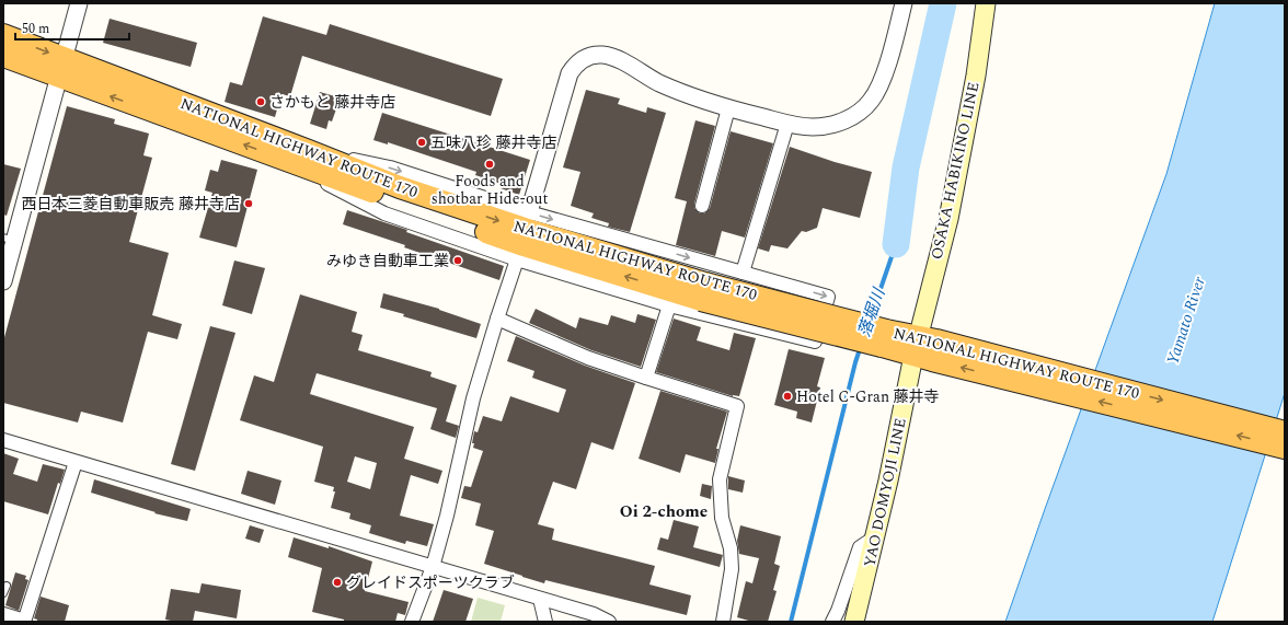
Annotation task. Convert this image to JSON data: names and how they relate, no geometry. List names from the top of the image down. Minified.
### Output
{"streets":{"highway":["NATIONAL HIGHWAY ROUTE 170"],"main road":["OSAKA HABIKINO LINE","YAO DOMYOJI LINE"]},"crossings":[["NATIONAL HIGHWAY ROUTE 170","OSAKA HABIKINO LINE"],["NATIONAL HIGHWAY ROUTE 170","YAO DOMYOJI LINE"],["OSAKA HABIKINO LINE","YAO DOMYOJI LINE"]],"districts":["Oi 2-chome"],"water":["落堀川","Yamato River"],"places":["さかもと 藤井寺店","五味八珍 藤井寺店","Foods and shotbar Hide-out","西日本三菱自動車販売 藤井寺店","みゆき自動車工業","Hotel C-Gran 藤井寺","グレイドスポーツクラブ"],"scale_bar":"50 m"}
